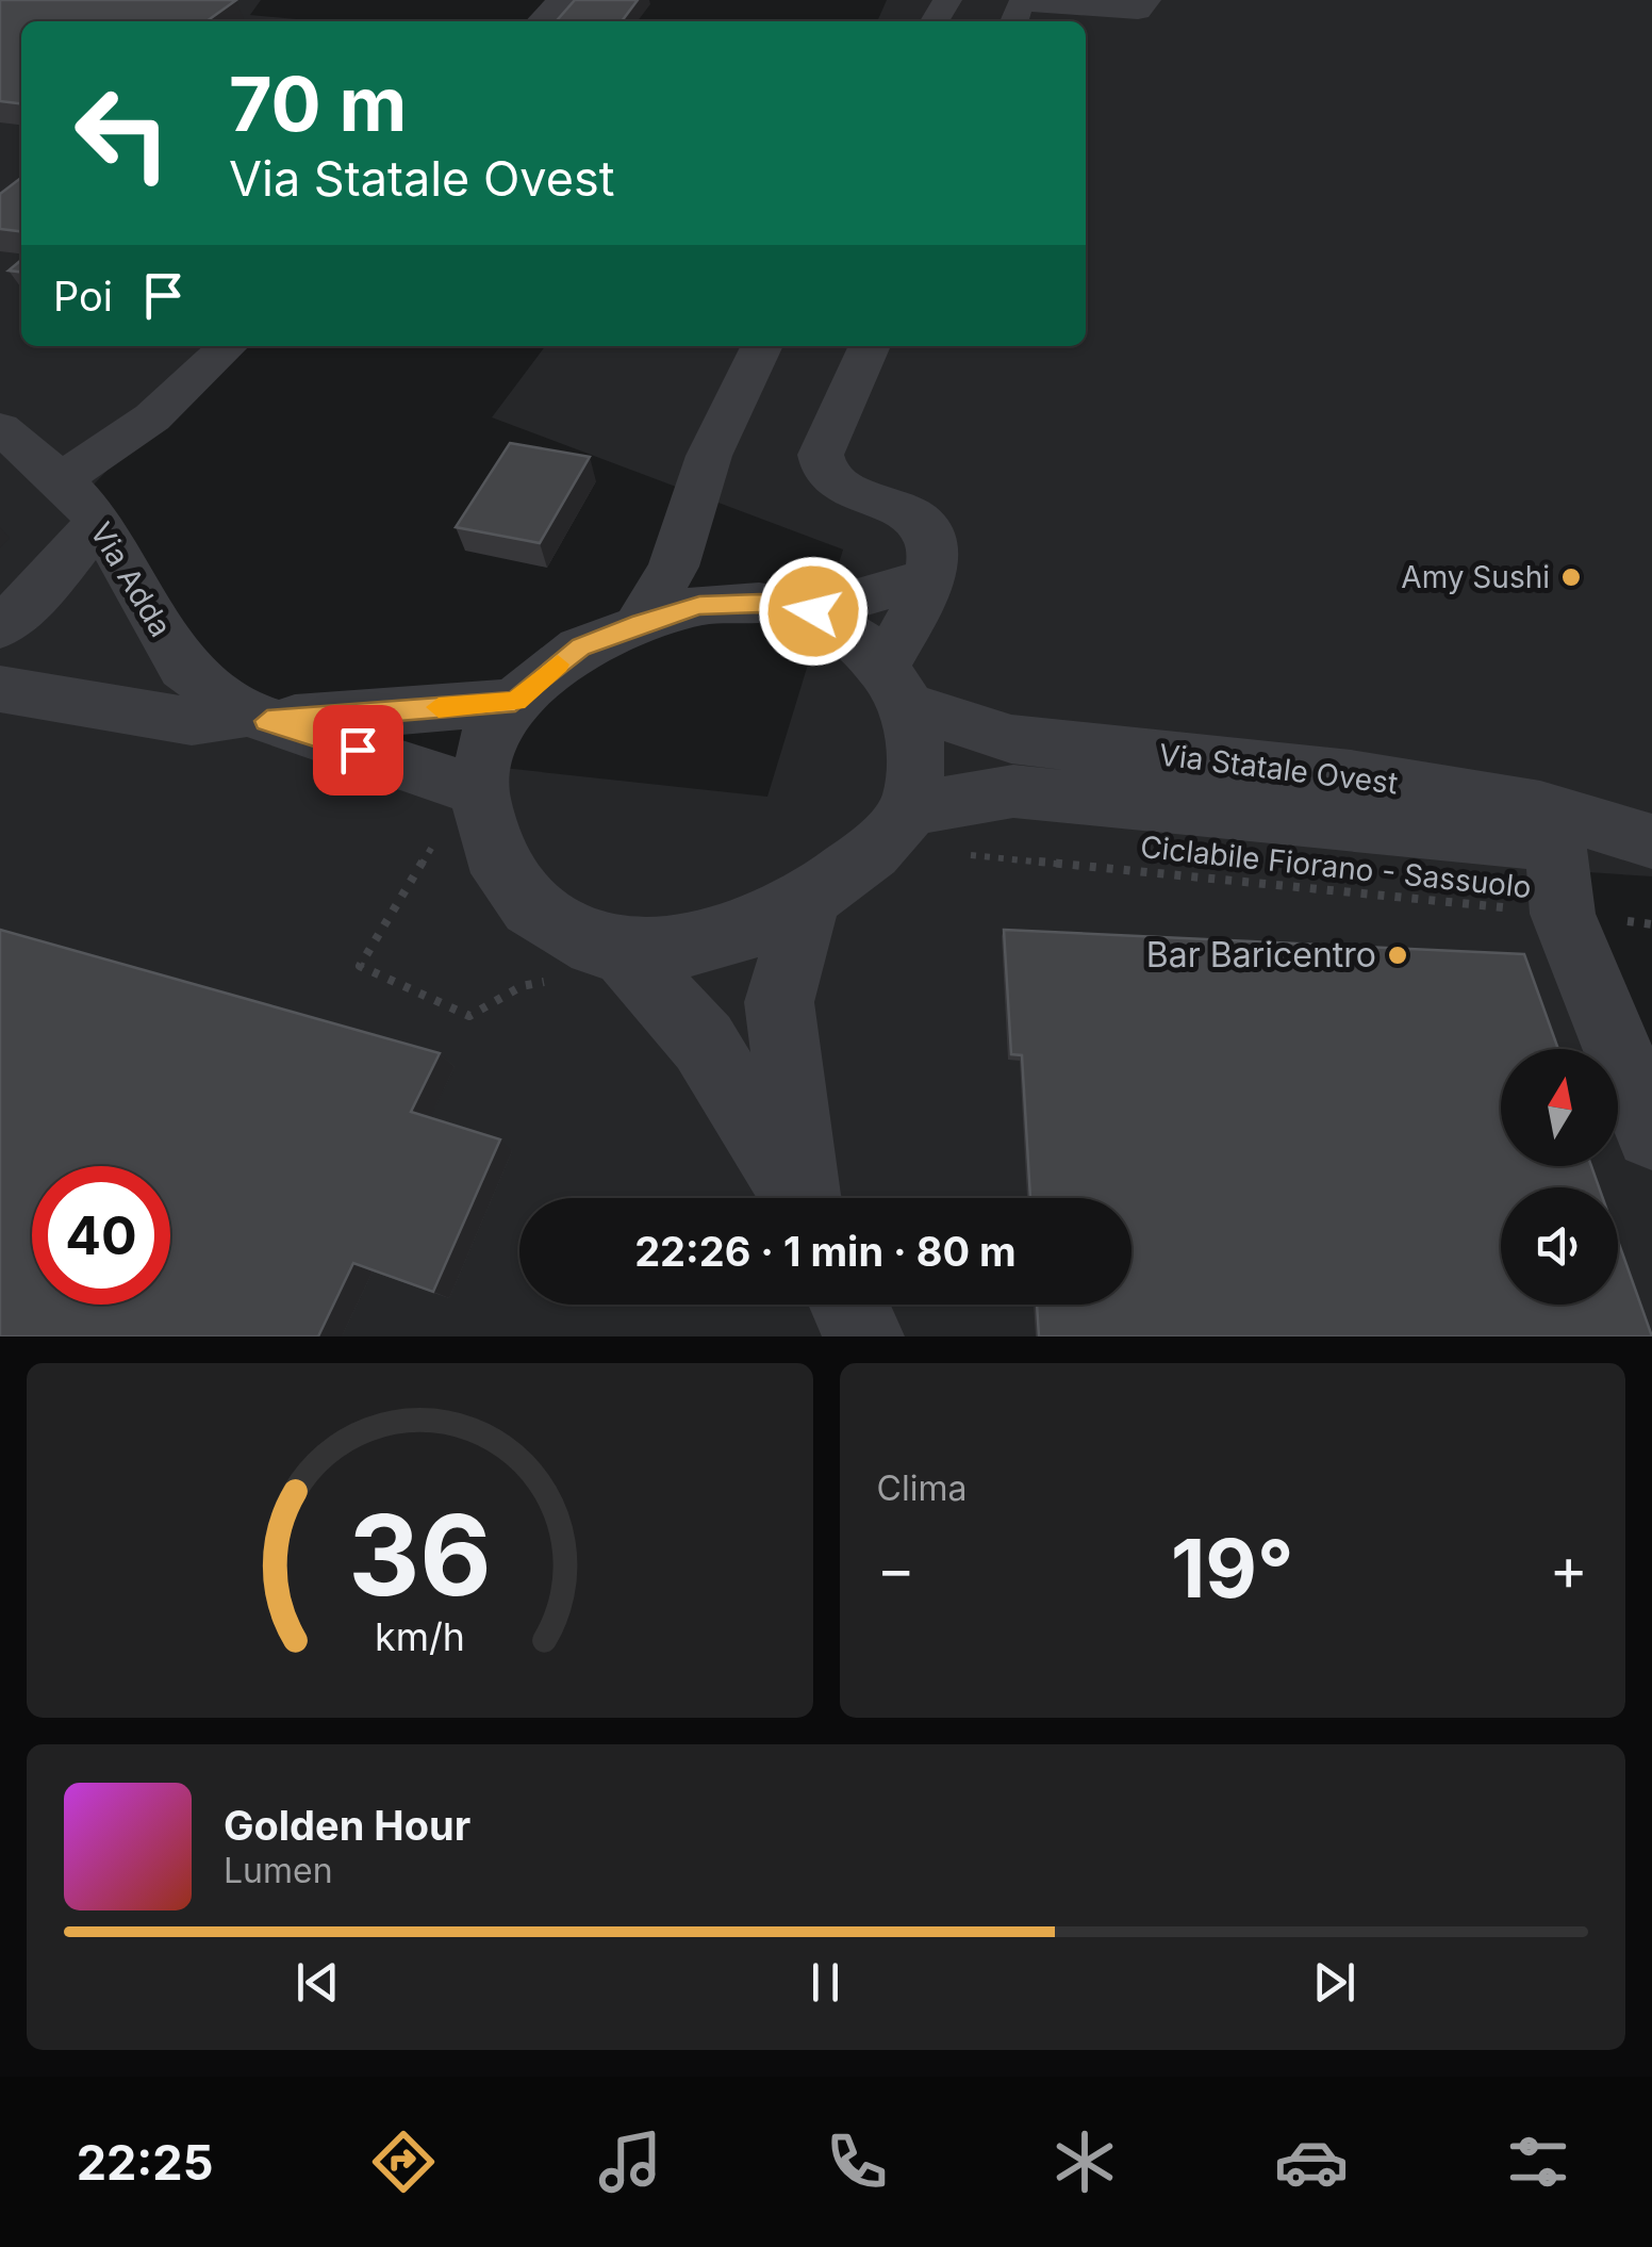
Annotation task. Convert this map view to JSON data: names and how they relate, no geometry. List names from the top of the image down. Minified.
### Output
{"streets":{"street":["Via Adda","Via Statale Ovest"],"path":["Ciclabile Fiorano - Sassuolo"]},"places":["Amy Sushi","Bar Baricentro"],"north":"top","page":{"turn":["70 m","Via Statale Ovest"],"then":"Poi","limit":"40","trip":"22:26 · 1 min · 80 m","tile":"Clima","heat":["−","19°","+"],"song":["Golden Hour","Lumen"],"tabs":"22:25","gauge":["36","km/h"]}}
